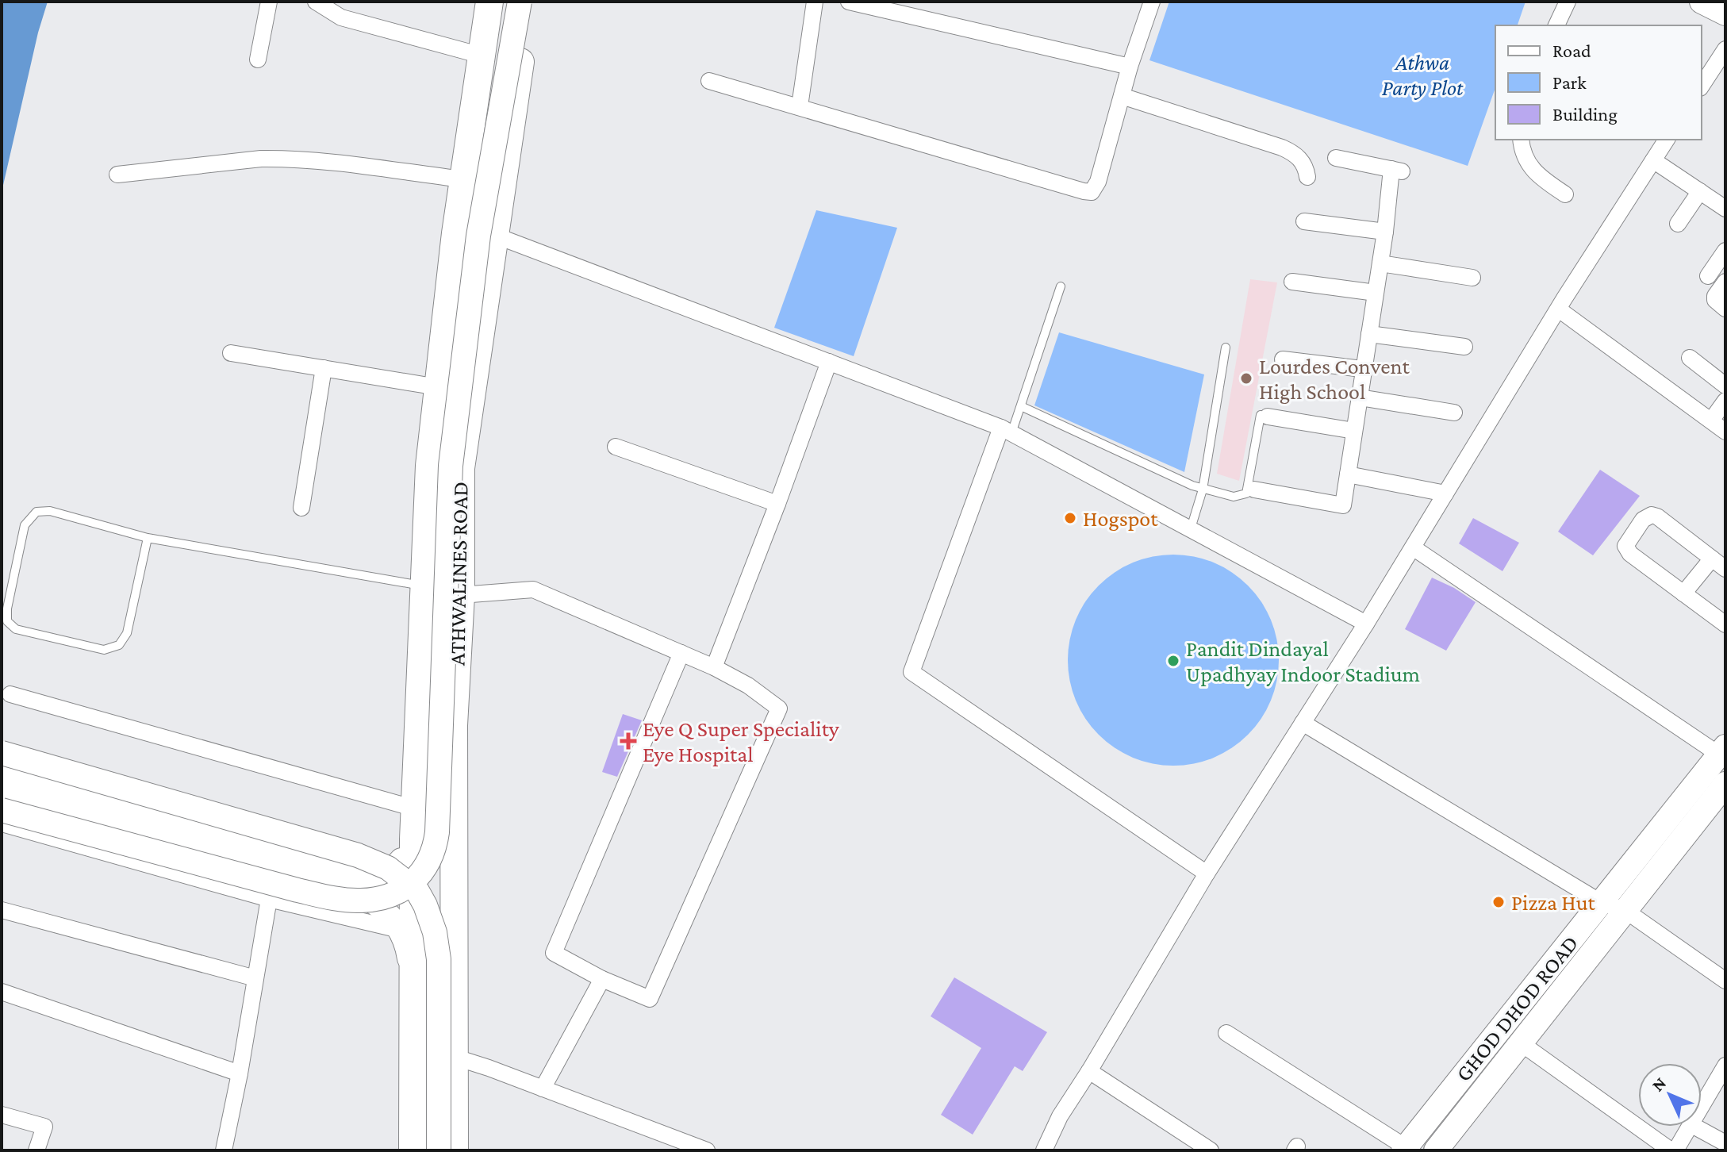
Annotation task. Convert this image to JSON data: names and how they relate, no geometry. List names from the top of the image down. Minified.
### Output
{"streets":{"main road":["ATHWALINES ROAD","GHOD DHOD ROAD"]},"parks":["Athwa Party Plot"],"places":{"other":["Lourdes Convent High School","Hogspot","Pandit Dindayal Upadhyay Indoor Stadium","Pizza Hut"],"health":["Eye Q Super Speciality Eye Hospital"]},"legend":["Road","Park","Building"],"north":"top left"}
